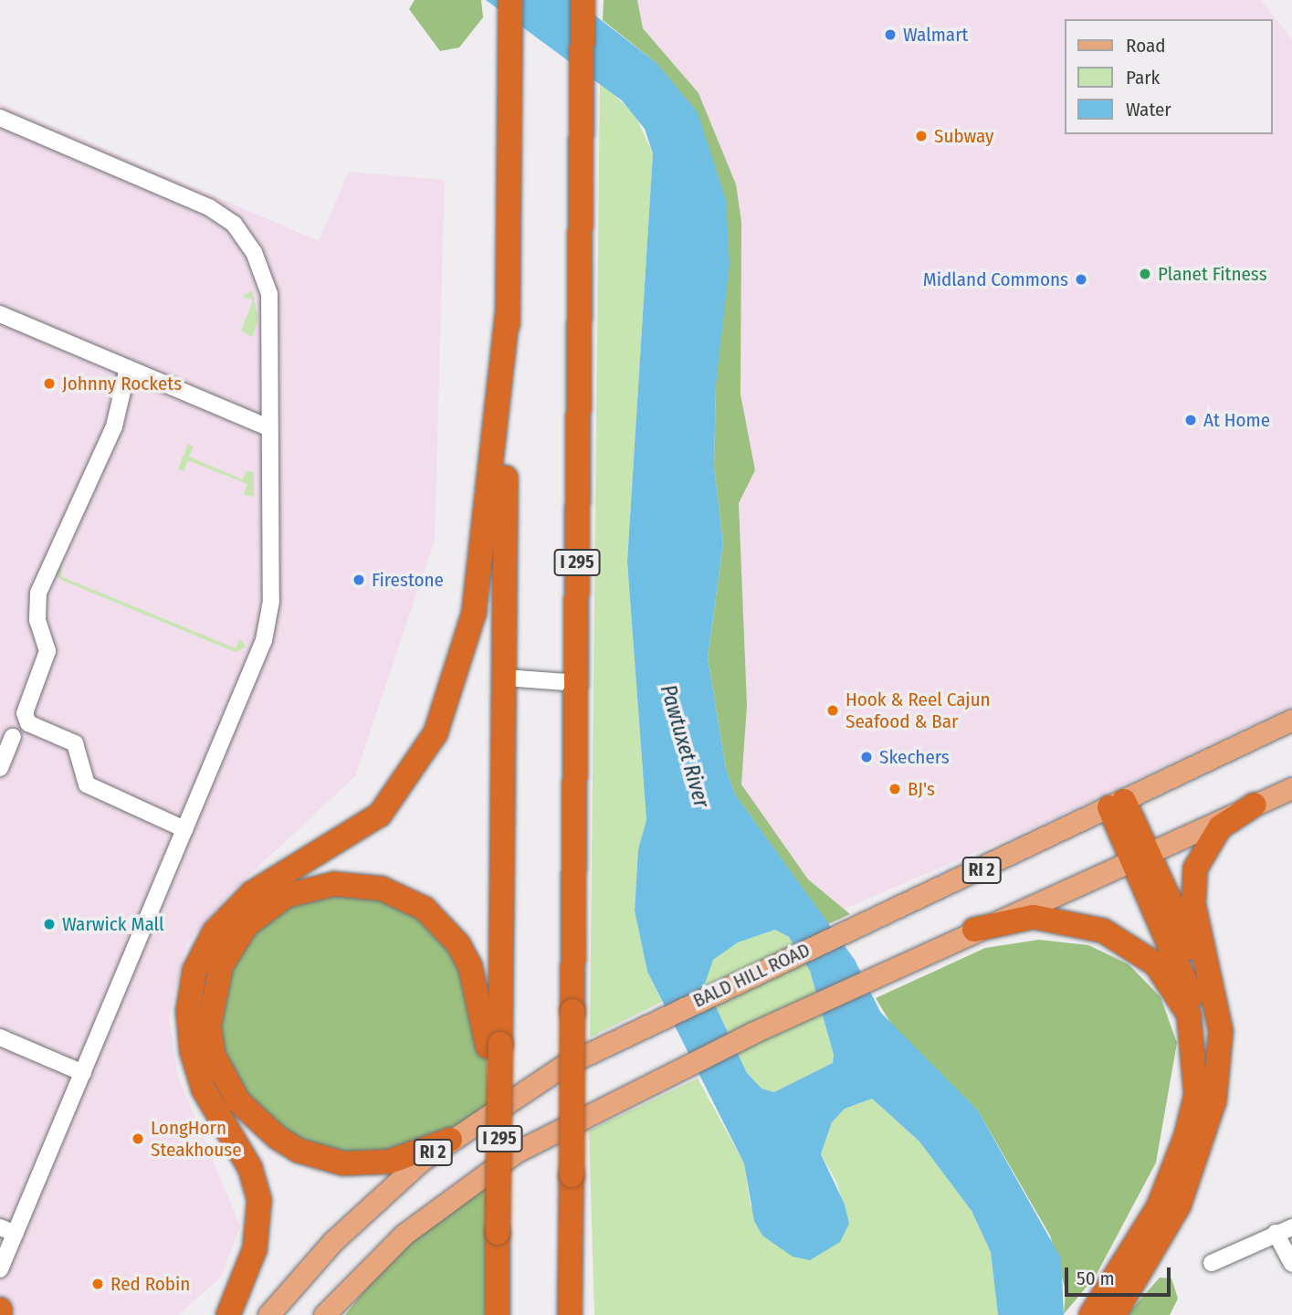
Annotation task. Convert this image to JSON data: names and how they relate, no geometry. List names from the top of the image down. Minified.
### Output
{"streets":{"highway":["I 295"],"main road":["RI 2","BALD HILL ROAD"]},"water":["Pawtuxet River"],"places":["Walmart","Subway","Planet Fitness","Midland Commons","Johnny Rockets","At Home","Firestone","Hook & Reel Cajun Seafood & Bar","Skechers","BJ's","Warwick Mall","LongHorn Steakhouse","Red Robin"],"legend":["Road","Park","Water"],"scale_bar":"50 m"}
